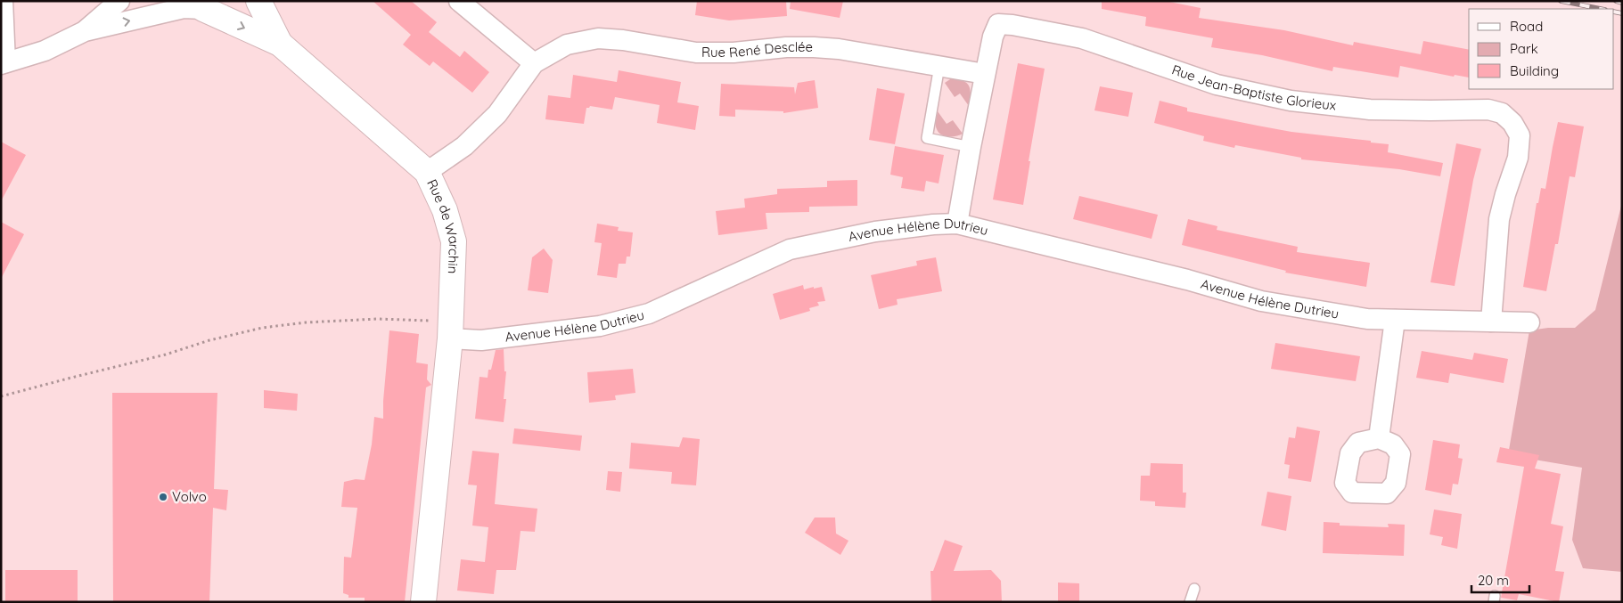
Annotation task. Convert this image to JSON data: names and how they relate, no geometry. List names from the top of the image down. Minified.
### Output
{"streets":{"street":["Rue René Desclée","Rue Jean-Baptiste Glorieux","Rue de Warchin","Avenue Hélène Dutrieu"]},"crossings":[["Rue René Desclée","Rue Jean-Baptiste Glorieux"],["Rue René Desclée","Rue de Warchin"],["Rue Jean-Baptiste Glorieux","Avenue Hélène Dutrieu"],["Rue de Warchin","Avenue Hélène Dutrieu"]],"places":["Volvo"],"legend":["Road","Park","Building"],"scale_bar":"20 m"}
